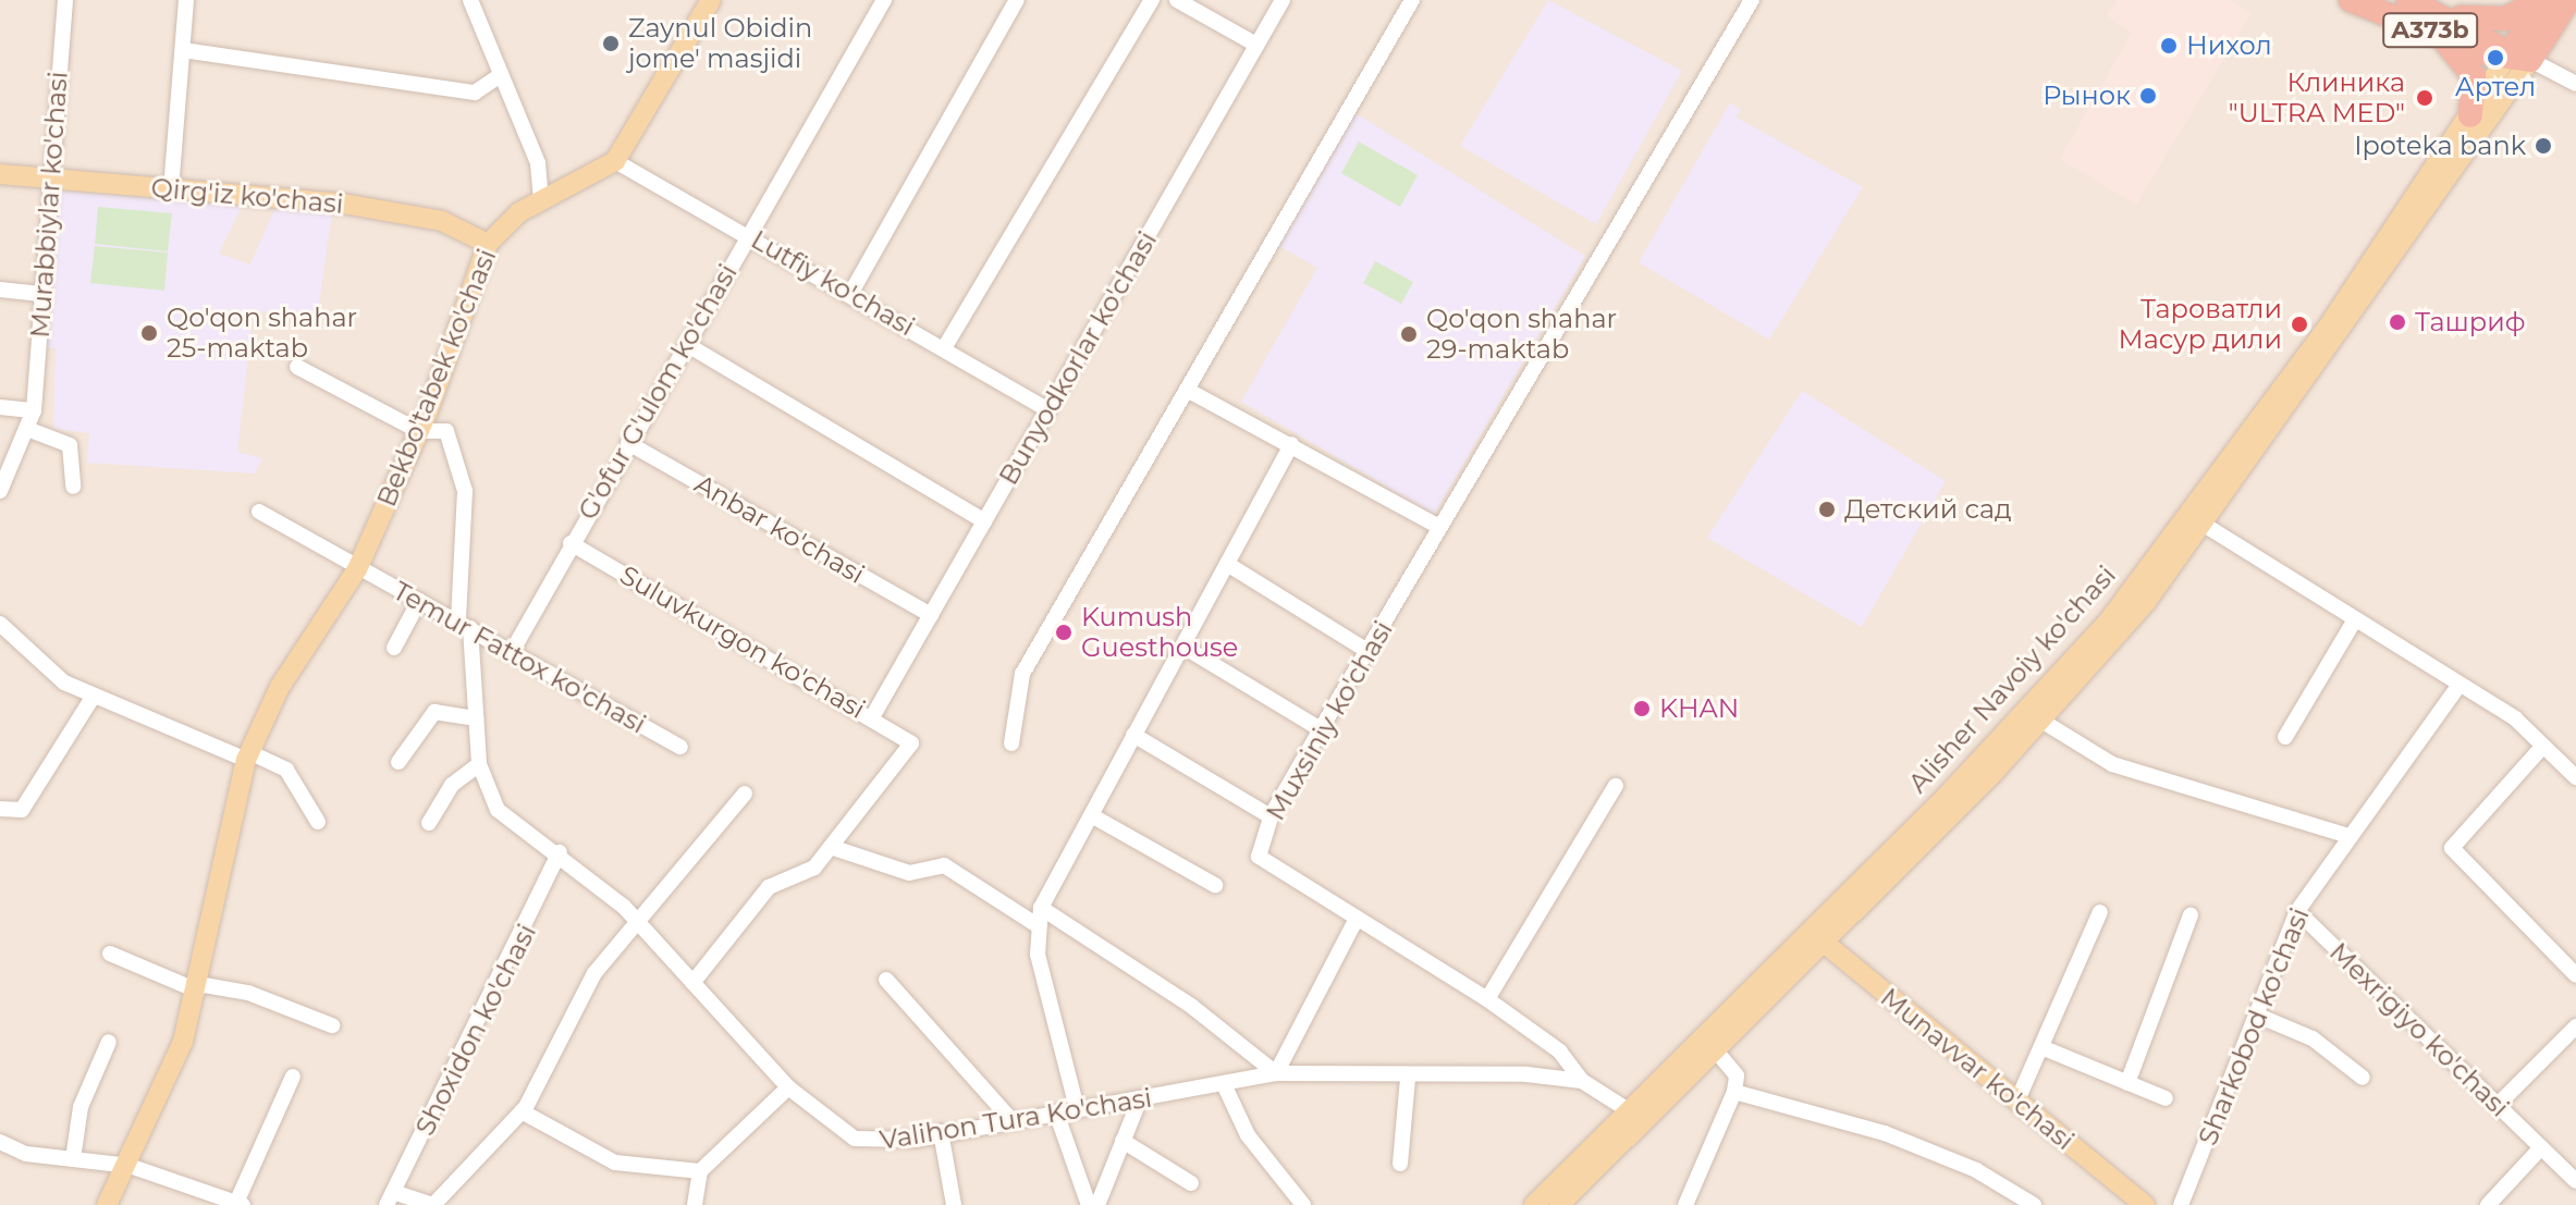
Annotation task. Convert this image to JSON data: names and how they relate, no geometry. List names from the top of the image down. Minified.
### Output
{"streets":{"highway":["A373b","Alisher Navoiy ko'chasi"],"main road":["Qirg'iz ko'chasi","Bekbo'tabek ko'chasi","Munavvar ko'chasi"],"street":["Murabbiylar ko'chasi","Lutfiy ko'chasi","Bunyodkorlar ko'chasi","G'ofur G'ulom ko'chasi","Anbar ko'chasi","Suluvkurgon ko'chasi","Temur Fattox ko'chasi","Muxsiniy ko'chasi","Sharkobod ko'chasi","Shoxidon ko'chasi","Mexrigiyo ko'chasi","Valihon Tura Ko'chasi"]},"crossings":[["A373b","Alisher Navoiy ko'chasi"],["Qirg'iz ko'chasi","Murabbiylar ko'chasi"],["Qirg'iz ko'chasi","Bekbo'tabek ko'chasi"],["Lutfiy ko'chasi","Bunyodkorlar ko'chasi"],["Lutfiy ko'chasi","Bekbo'tabek ko'chasi"],["Lutfiy ko'chasi","G'ofur G'ulom ko'chasi"],["Bunyodkorlar ko'chasi","Anbar ko'chasi"],["Bunyodkorlar ko'chasi","Suluvkurgon ko'chasi"],["Bekbo'tabek ko'chasi","Temur Fattox ko'chasi"],["Bekbo'tabek ko'chasi","Valihon Tura Ko'chasi"],["G'ofur G'ulom ko'chasi","Anbar ko'chasi"],["G'ofur G'ulom ko'chasi","Suluvkurgon ko'chasi"],["G'ofur G'ulom ko'chasi","Temur Fattox ko'chasi"],["Temur Fattox ko'chasi","Valihon Tura Ko'chasi"],["Alisher Navoiy ko'chasi","Munavvar ko'chasi"],["Alisher Navoiy ko'chasi","Valihon Tura Ko'chasi"],["Muxsiniy ko'chasi","Valihon Tura Ko'chasi"],["Sharkobod ko'chasi","Mexrigiyo ko'chasi"],["Shoxidon ko'chasi","Valihon Tura Ko'chasi"]],"places":["Zaynul Obidin jome' masjidi","Нихол","Артел","Рынок","Клиника \"ULTRA MED\"","Ipoteka bank","Ташриф","Тароватли Масур дили","Qo'qon shahar 25-maktab","Qo'qon shahar 29-maktab","Детский сад","Kumush Guesthouse","KHAN"]}
